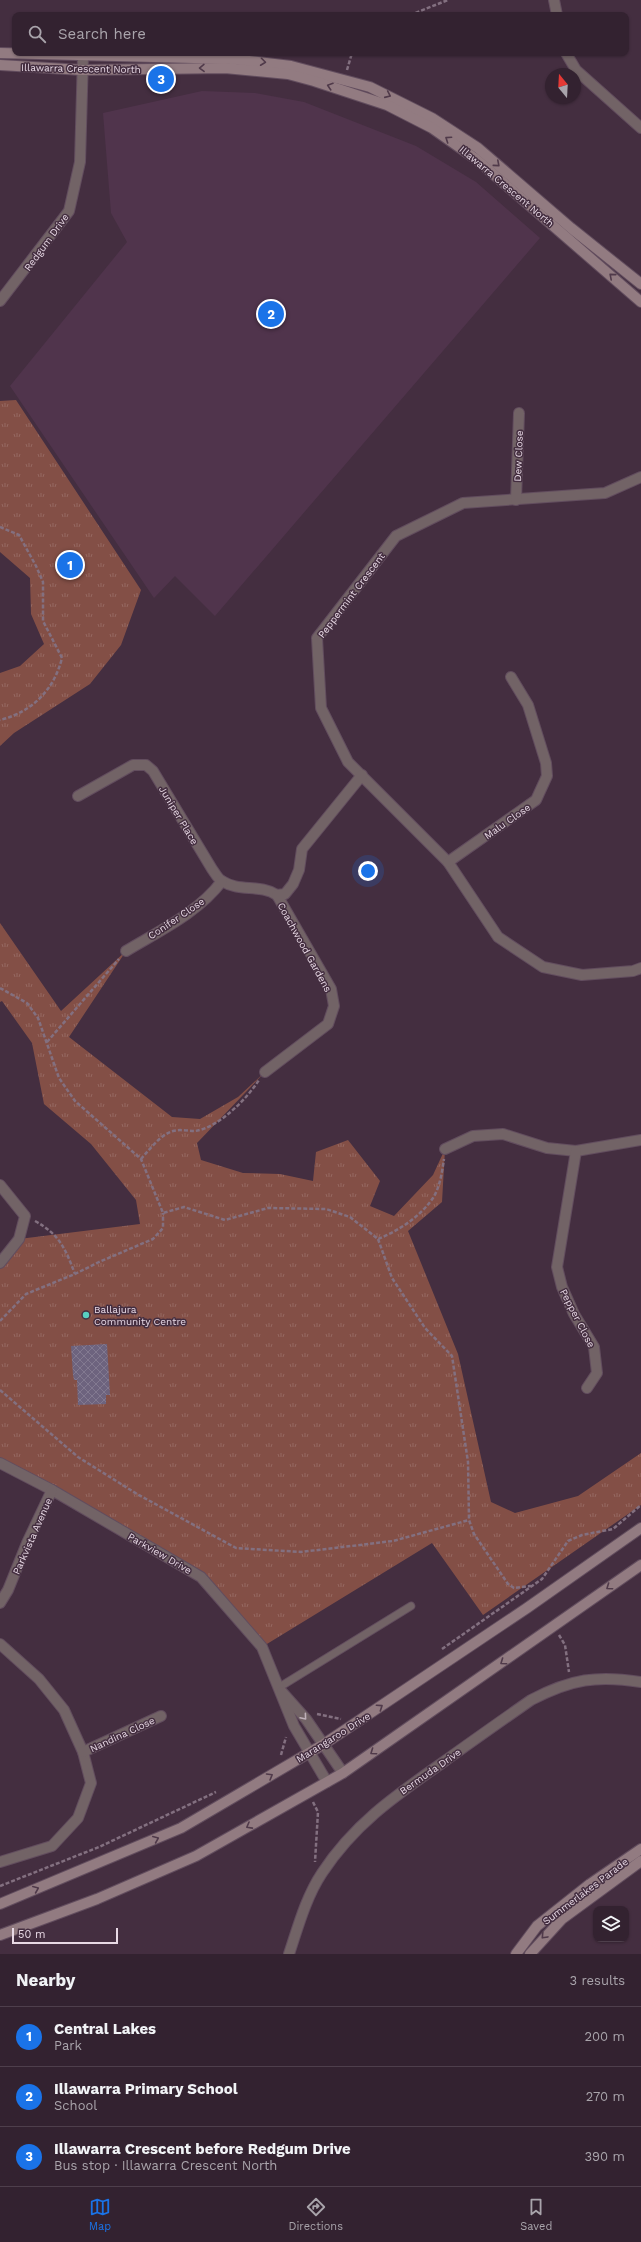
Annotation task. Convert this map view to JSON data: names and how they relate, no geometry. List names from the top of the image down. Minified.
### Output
{"streets":{"main road":["Illawarra Crescent North","Marangaroo Drive","Summerlakes Parade"],"street":["Redgum Drive","Dew Close","Peppermint Crescent","Juniper Place","Malu Close","Conifer Close","Coachwood Gardens","Pepper Close","Parkvista Avenue","Parkview Drive","Nandina Close","Bermuda Drive"]},"crossings":[["Illawarra Crescent North","Redgum Drive"],["Dew Close","Peppermint Crescent"],["Peppermint Crescent","Malu Close"],["Peppermint Crescent","Coachwood Gardens"],["Juniper Place","Conifer Close"],["Parkvista Avenue","Parkview Drive"],["Parkview Drive","Marangaroo Drive"]],"places":["Ballajura Community Centre"],"scale_bar":"50 m","north":"top","page":{"search":"Search here","pins":["3","2","1"],"scale":"50 m","heading":["Nearby","3 results"],"list":[{"mark":"1","name":"Central Lakes","note":"Park","value":"200 m"},{"mark":"2","name":"Illawarra Primary School","note":"School","value":"270 m"},{"mark":"3","name":"Illawarra Crescent before Redgum Drive","note":"Bus stop · Illawarra Crescent North","value":"390 m"}],"nav":["Map","Directions","Saved"]}}
